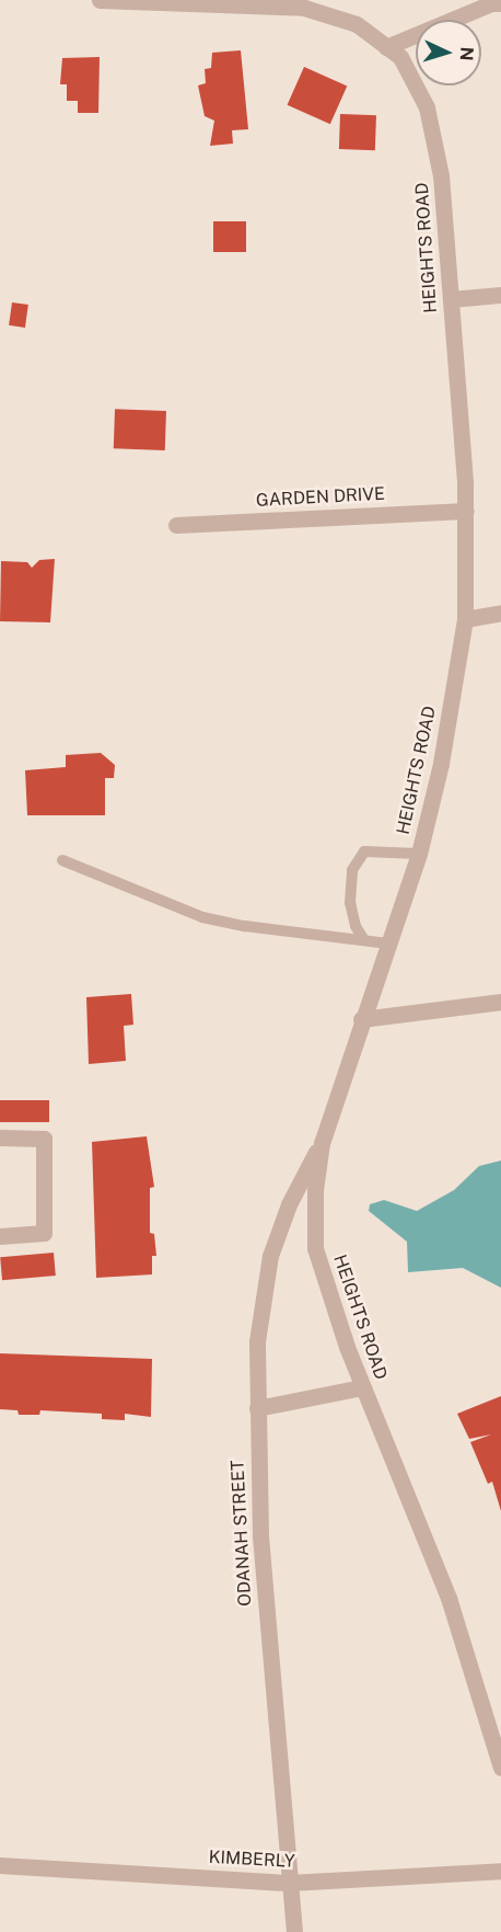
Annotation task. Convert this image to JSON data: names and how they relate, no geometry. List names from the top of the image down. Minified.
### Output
{"streets":{"street":["HEIGHTS ROAD","GARDEN DRIVE","ODANAH STREET","KIMBERLY"]},"crossings":[["HEIGHTS ROAD","GARDEN DRIVE"],["HEIGHTS ROAD","ODANAH STREET"],["ODANAH STREET","KIMBERLY"]],"north":"right"}
